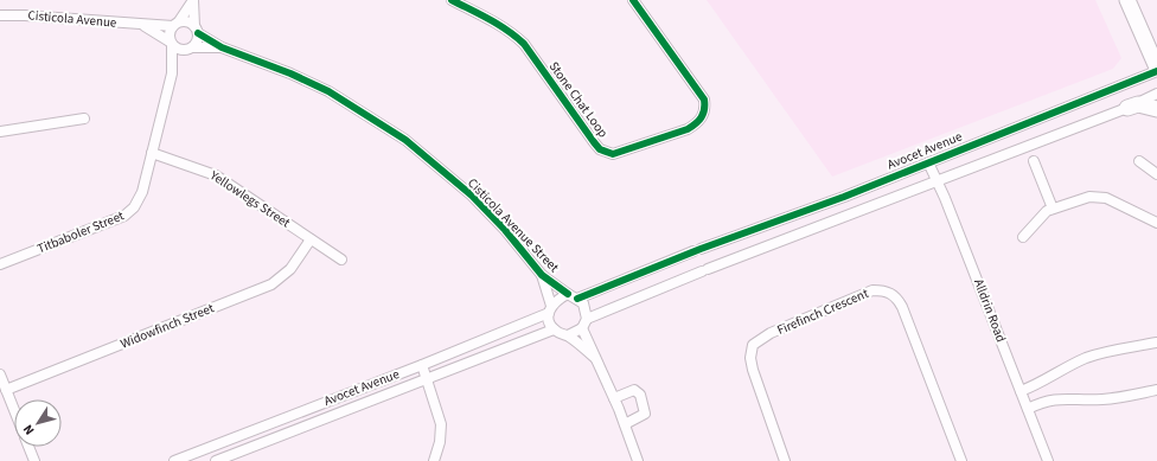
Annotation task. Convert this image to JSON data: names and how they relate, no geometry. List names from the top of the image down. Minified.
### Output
{"streets":{"street":["Cisticola Avenue","Stone Chat Loop","Avocet Avenue","Yellowlegs Street","Cisticola Avenue Street","Titbaboler Street","Alldrin Road","Firefinch Crescent","Widowfinch Street"]},"crossings":[["Cisticola Avenue","Cisticola Avenue Street"],["Cisticola Avenue","Titbaboler Street"],["Avocet Avenue","Cisticola Avenue Street"],["Avocet Avenue","Alldrin Road"],["Yellowlegs Street","Titbaboler Street"],["Yellowlegs Street","Widowfinch Street"],["Cisticola Avenue Street","Titbaboler Street"]],"north":"bottom left"}
